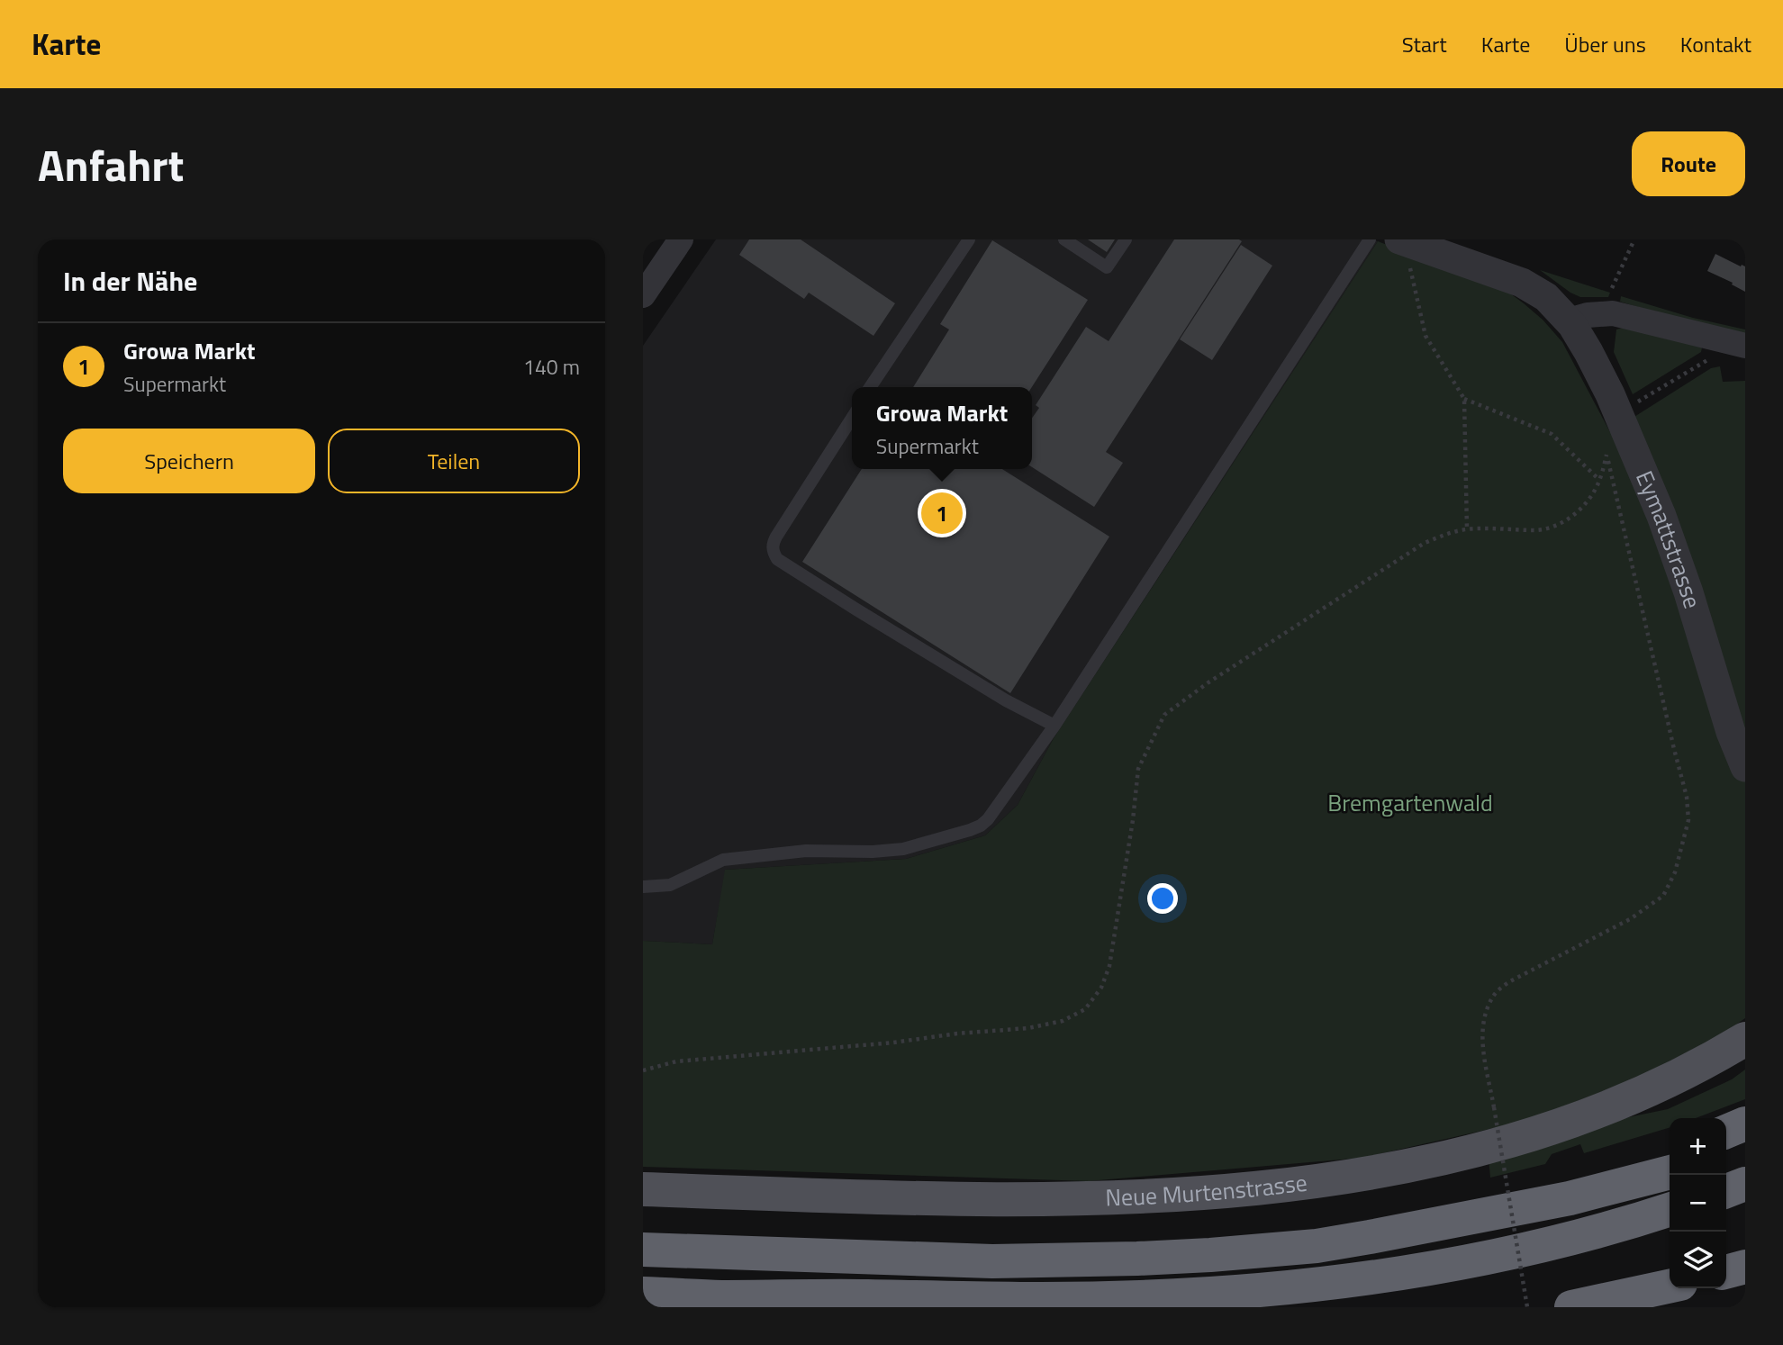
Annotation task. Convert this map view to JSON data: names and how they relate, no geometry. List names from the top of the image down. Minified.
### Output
{"streets":{"main road":["Neue Murtenstrasse"],"street":["Eymattstrasse"]},"parks":["Bremgartenwald"],"page":{"header":"Karte","nav":["Start","Karte","Über uns","Kontakt"],"title":"Anfahrt","buttons":["Route",["Speichern","Teilen"]],"heading":"In der Nähe","list":[{"mark":"1","name":"Growa Markt","note":"Supermarkt","value":"140 m"}],"popup":["Growa Markt","Supermarkt"],"pins":"1","map_buttons":["+","−"]}}
